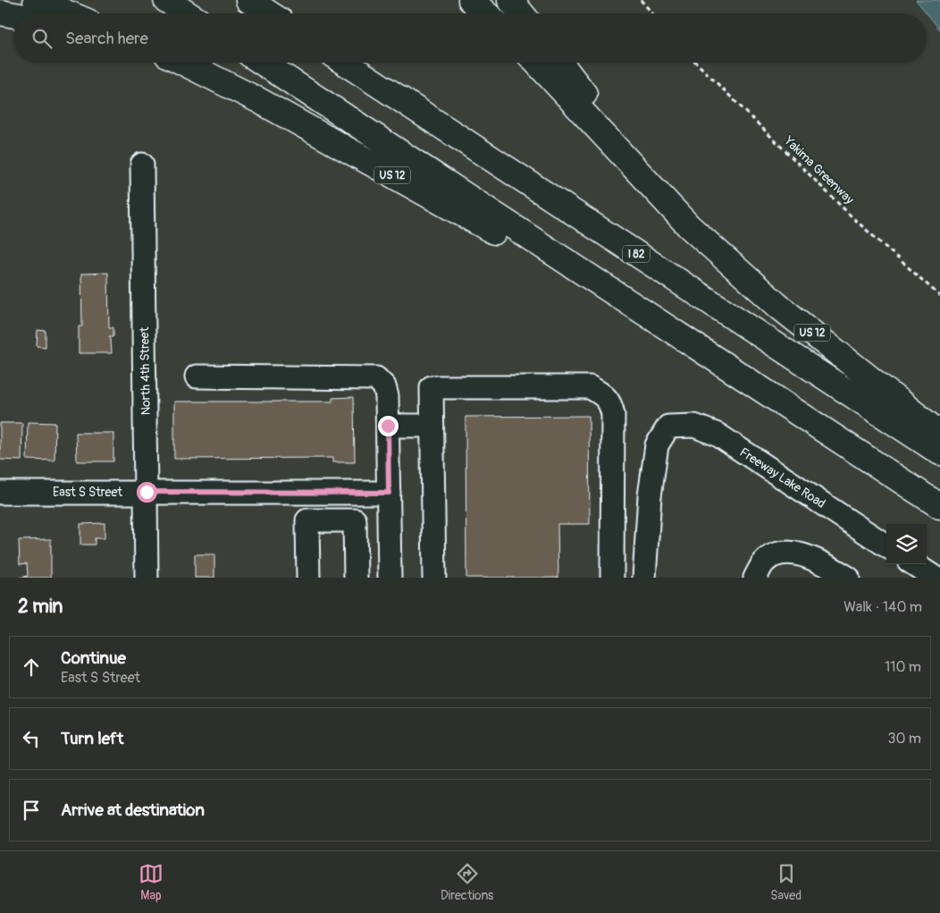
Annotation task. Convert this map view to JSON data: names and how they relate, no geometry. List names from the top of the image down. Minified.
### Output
{"streets":{"highway":["US 12","I 82"],"street":["North 4th Street","Freeway Lake Road","East S Street"],"path":["Yakima Greenway"]},"crossings":[["North 4th Street","East S Street"]],"page":{"search":"Search here","heading":["2 min","Walk · 140 m"],"list":[["Continue","East S Street","110 m"],["Turn left","30 m"],"Arrive at destination"],"nav":["Map","Directions","Saved"]}}
